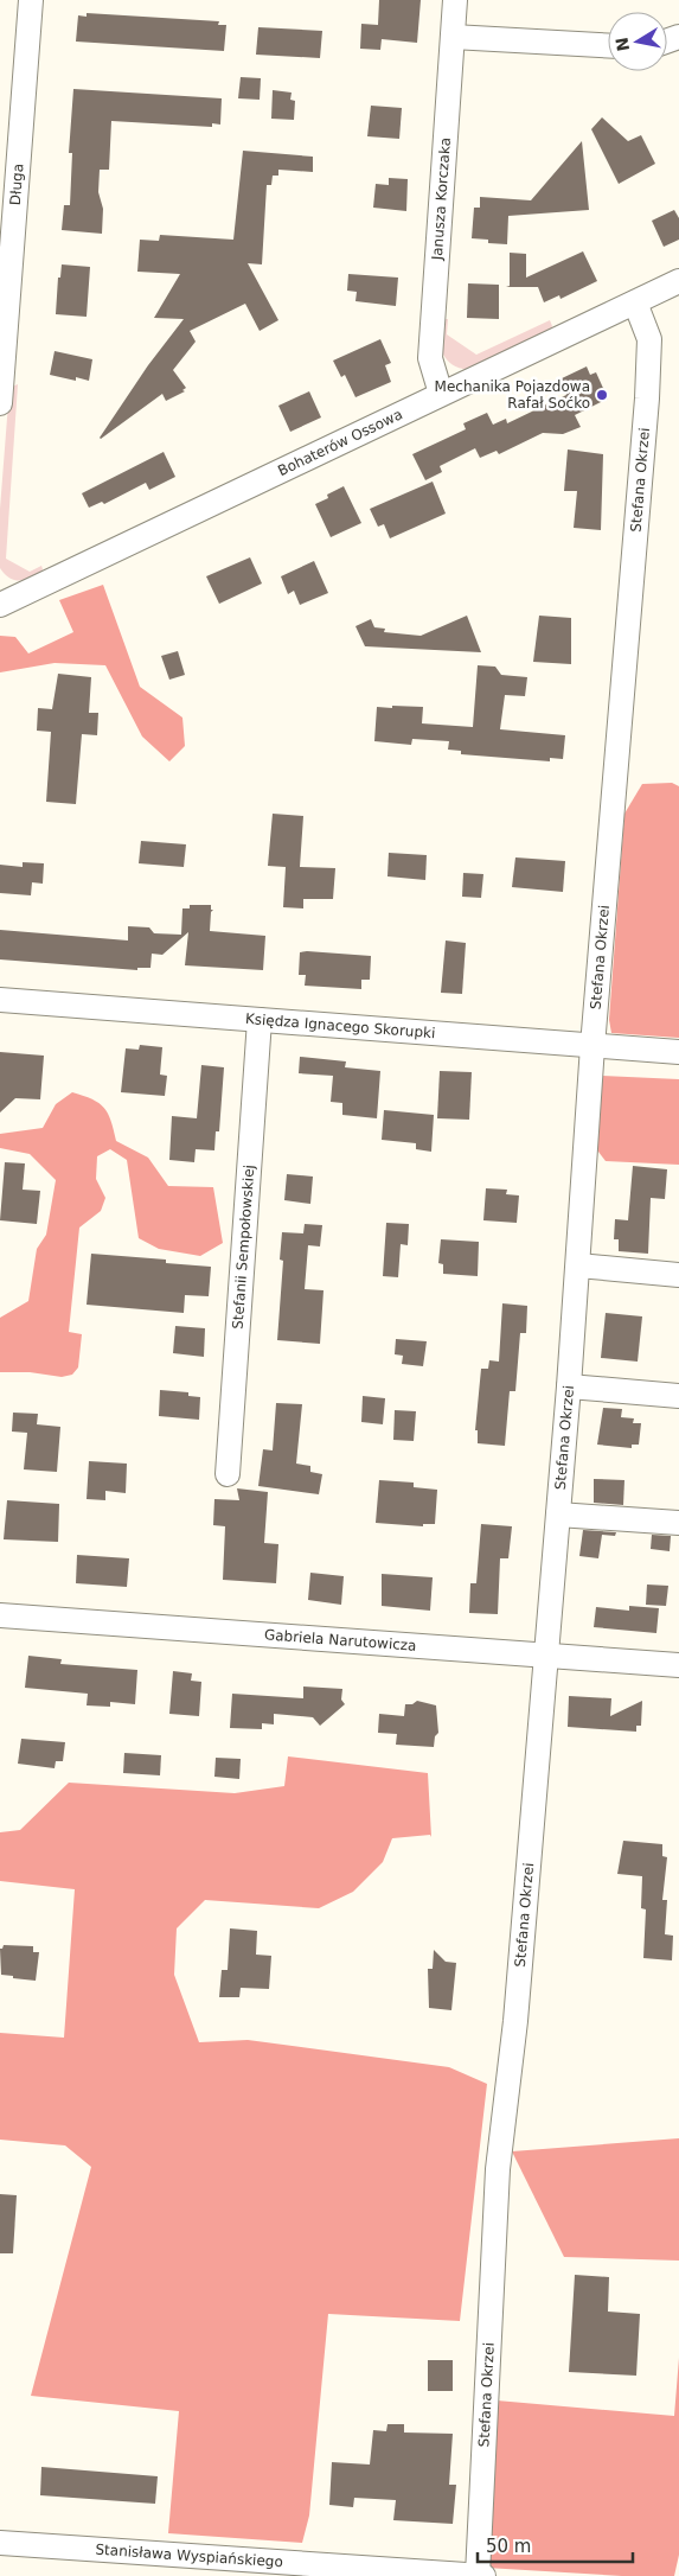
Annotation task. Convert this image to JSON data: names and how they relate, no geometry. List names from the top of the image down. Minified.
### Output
{"streets":{"street":["Długa","Janusza Korczaka","Bohaterów Ossowa","Stefana Okrzei","Księdza Ignacego Skorupki","Stefanii Sempołowskiej","Gabriela Narutowicza","Stanisława Wyspiańskiego"]},"crossings":[["Janusza Korczaka","Bohaterów Ossowa"],["Bohaterów Ossowa","Stefana Okrzei"],["Stefana Okrzei","Księdza Ignacego Skorupki"],["Stefana Okrzei","Gabriela Narutowicza"],["Stefana Okrzei","Stanisława Wyspiańskiego"],["Księdza Ignacego Skorupki","Stefanii Sempołowskiej"]],"places":["Mechanika Pojazdowa Rafał Soćko"],"scale_bar":"50 m","north":"left"}
